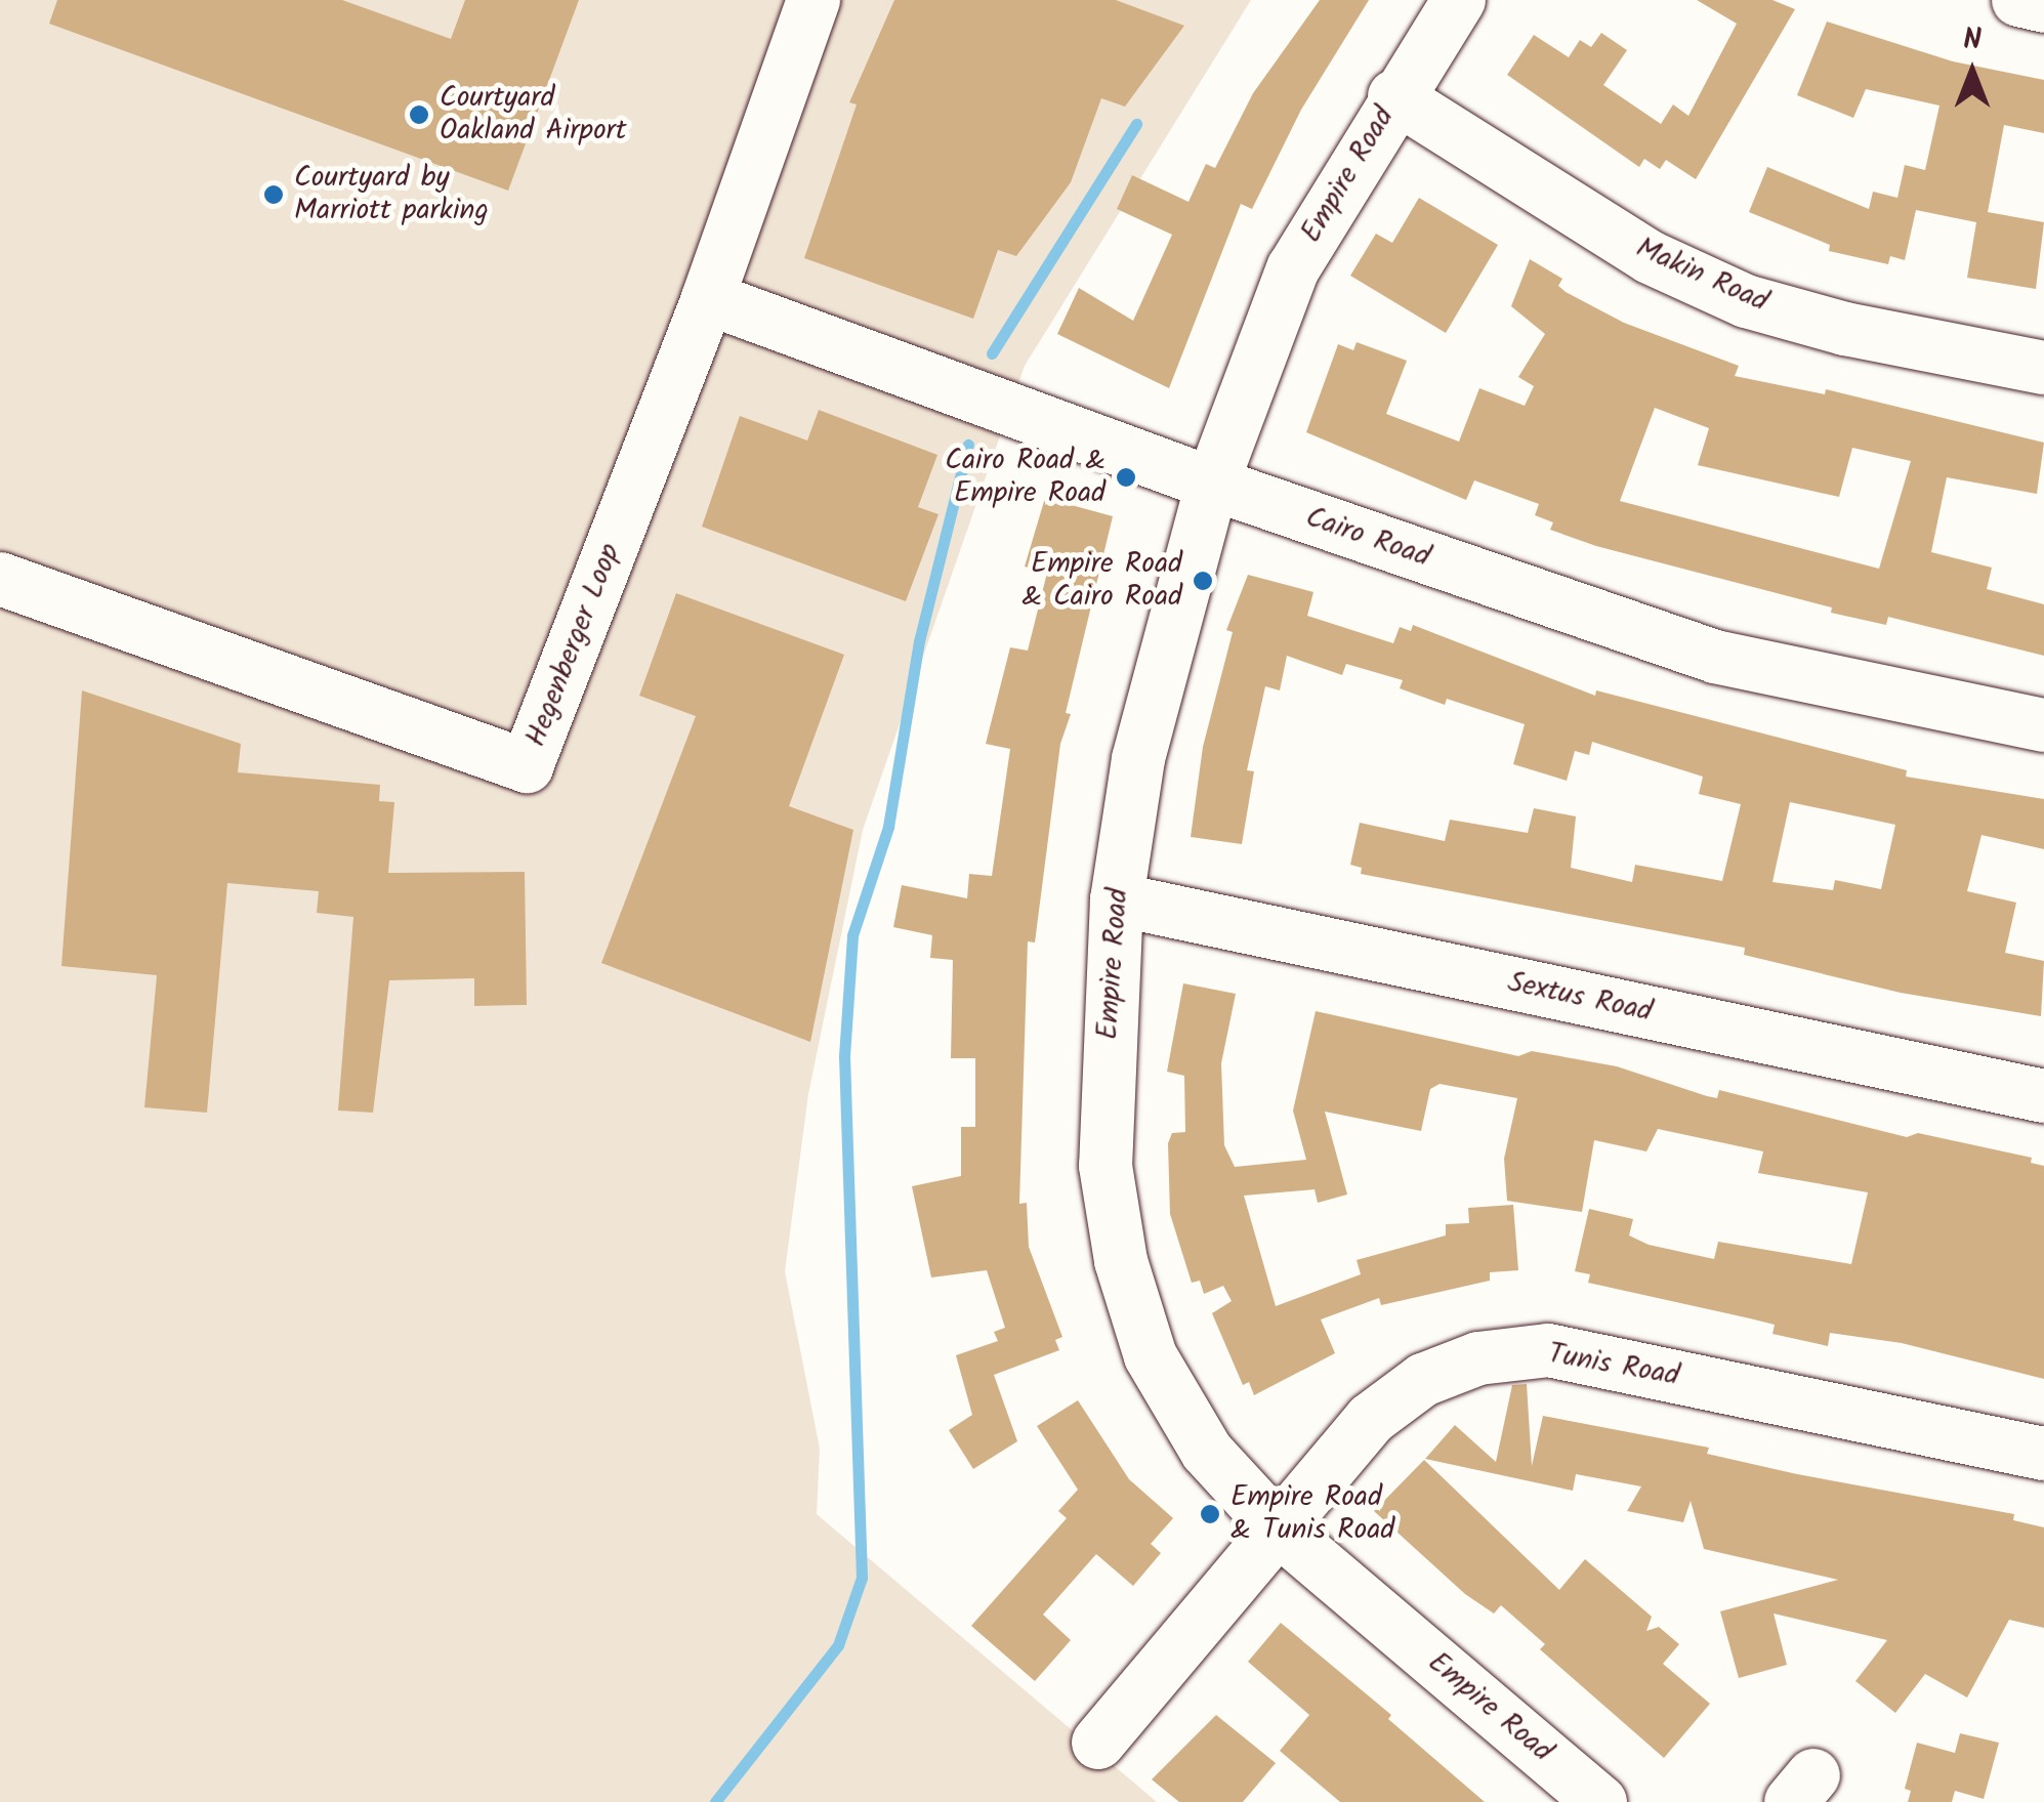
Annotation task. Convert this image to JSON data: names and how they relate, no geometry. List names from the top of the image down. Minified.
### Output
{"streets":{"street":["Empire Road","Makin Road","Cairo Road","Hegenberger Loop","Sextus Road","Tunis Road"]},"crossings":[["Empire Road","Makin Road"],["Empire Road","Cairo Road"],["Empire Road","Sextus Road"],["Empire Road","Tunis Road"],["Cairo Road","Hegenberger Loop"]],"places":["Courtyard Oakland Airport","Courtyard by Marriott parking","Cairo Road & Empire Road","Empire Road & Cairo Road","Empire Road & Tunis Road"],"north":"top"}
